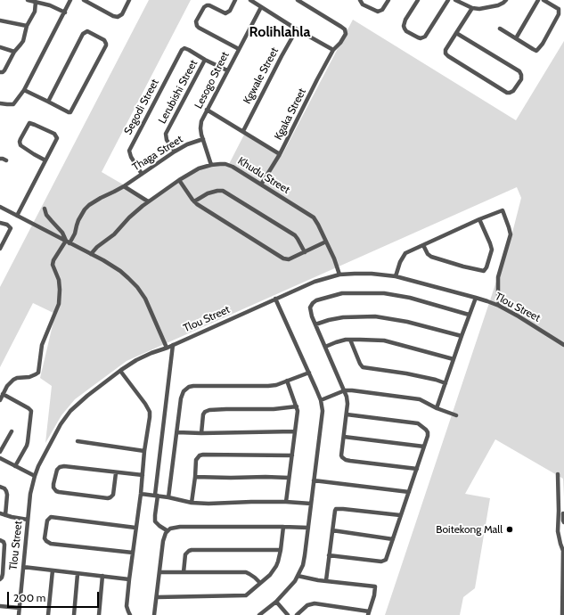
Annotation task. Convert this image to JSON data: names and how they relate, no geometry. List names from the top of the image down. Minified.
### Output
{"streets":{"street":["Kgwale Street","Lesogo Street","Lerubishi Street","Segodi Street","Kgaka Street","Thaga Street","Khudu Street","Tlou Street"]},"crossings":[["Lesogo Street","Thaga Street"],["Lesogo Street","Khudu Street"],["Lerubishi Street","Segodi Street"],["Lerubishi Street","Thaga Street"],["Segodi Street","Thaga Street"],["Kgaka Street","Khudu Street"],["Khudu Street","Tlou Street"]],"districts":["Rolihlahla"],"places":["Boitekong Mall"],"scale_bar":"200 m"}
